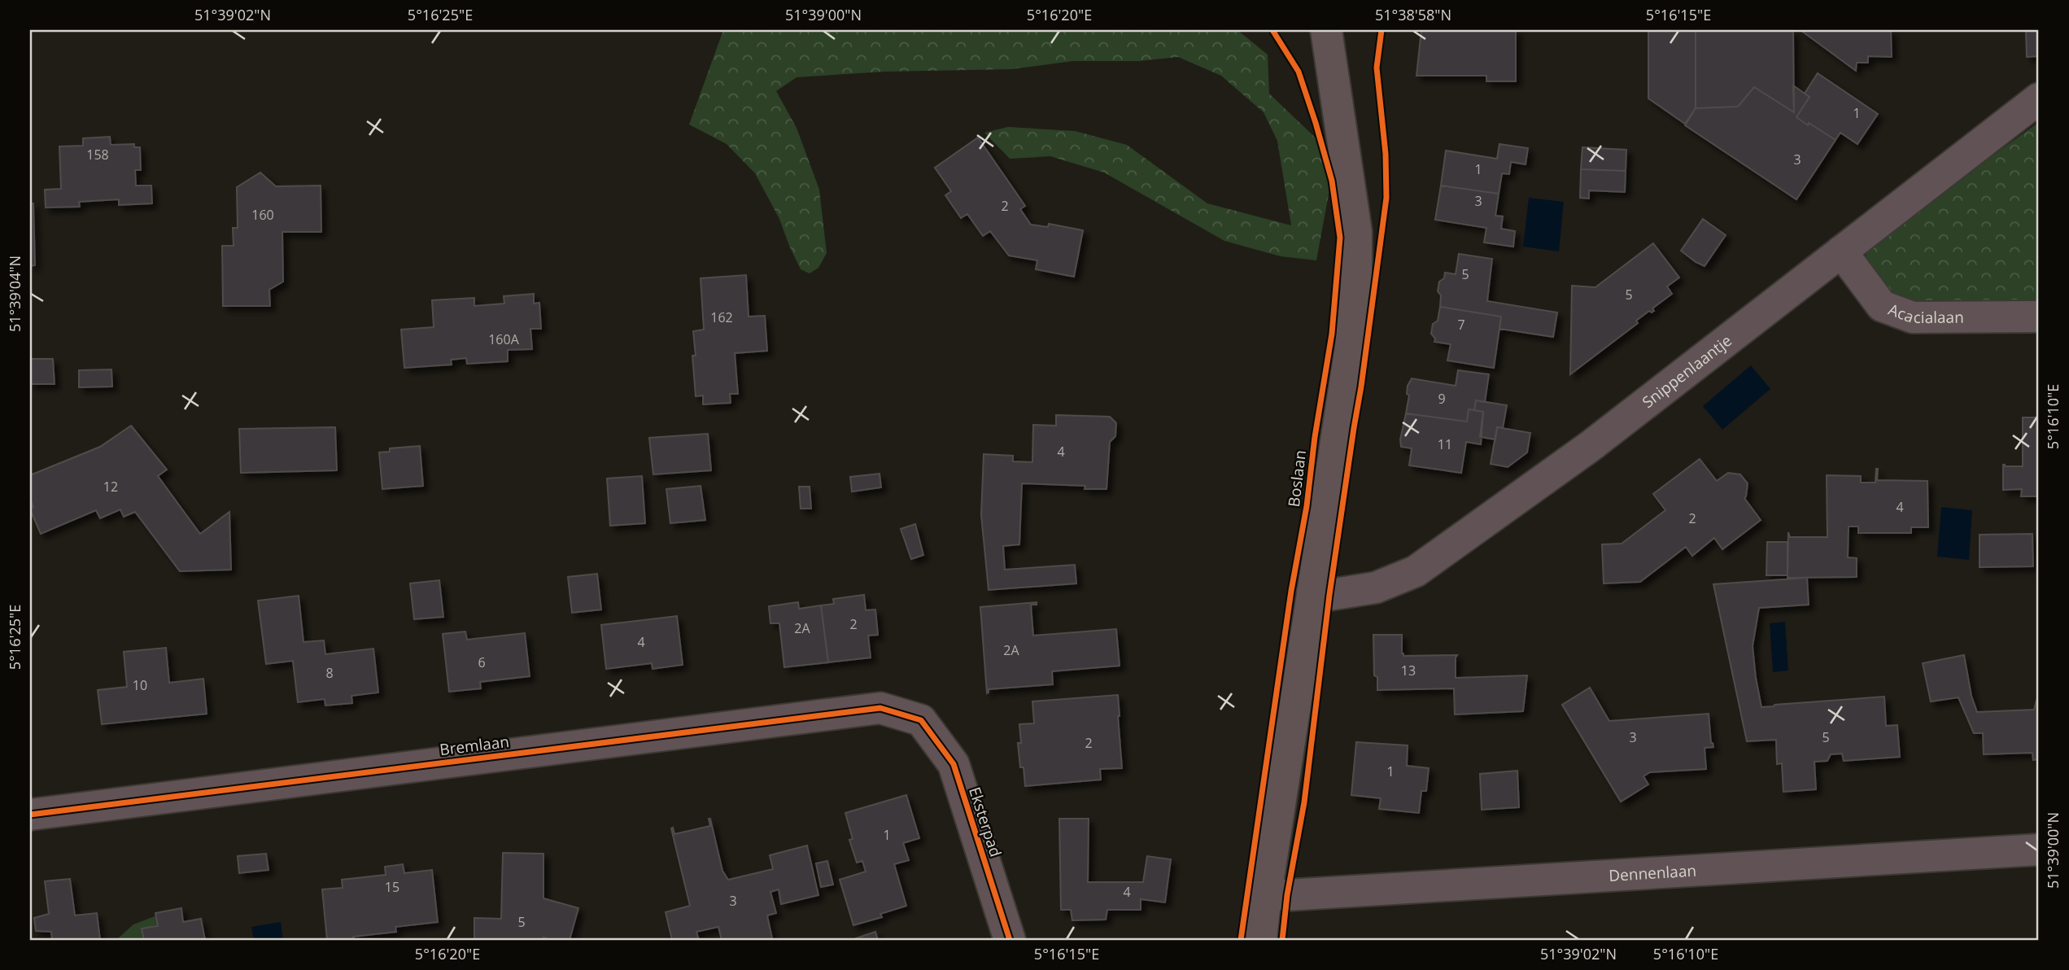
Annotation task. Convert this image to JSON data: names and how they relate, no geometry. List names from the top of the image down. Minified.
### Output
{"streets":{"main road":["Boslaan"],"street":["Acacialaan","Snippenlaantje","Bremlaan","Eksterpad","Dennenlaan"]},"crossings":[["Acacialaan","Snippenlaantje"],["Snippenlaantje","Boslaan"],["Boslaan","Dennenlaan"],["Bremlaan","Eksterpad"]],"house_numbers":["1","158","3","1","3","2","160","5","5","162","7","160A","9","11","4","12","4","2","2","2A","4","2A","6","13","8","10","3","5","2","1","1","15","4","3","5"],"coordinates":["51°39'02\"N","5°16'25\"E","51°39'00\"N","5°16'20\"E","51°38'58\"N","5°16'15\"E","51°39'04\"N","5°16'10\"E"]}
